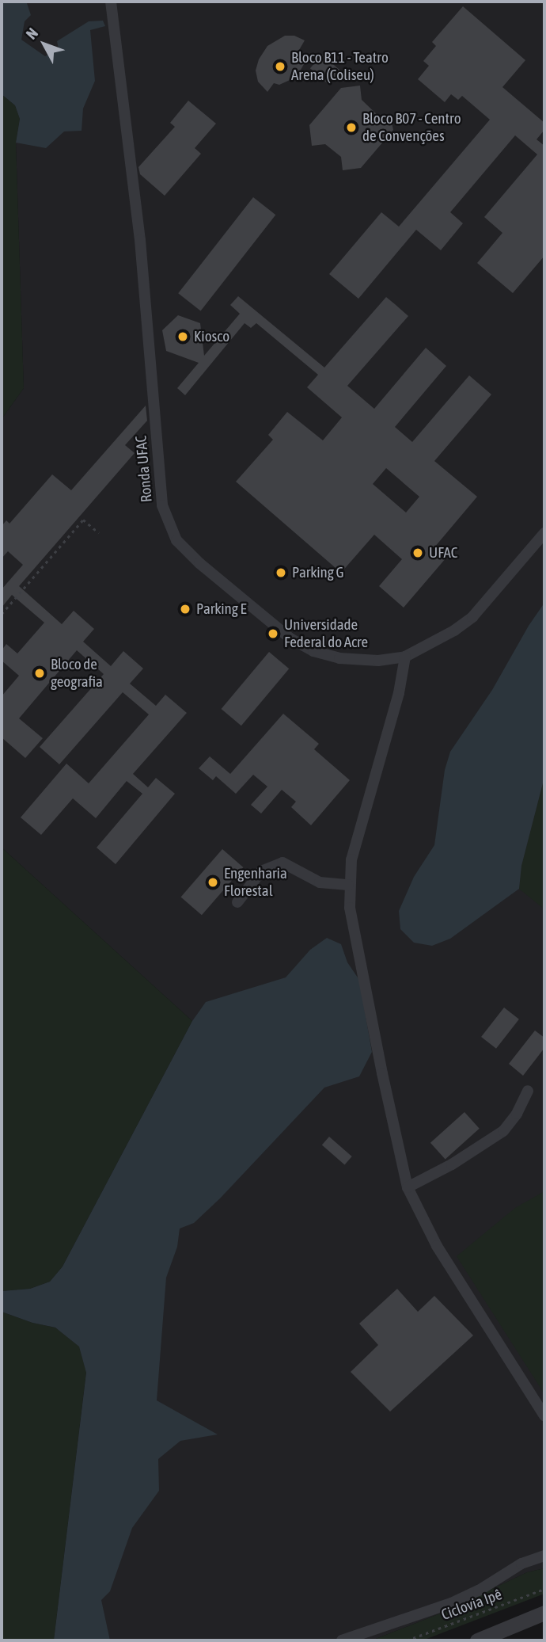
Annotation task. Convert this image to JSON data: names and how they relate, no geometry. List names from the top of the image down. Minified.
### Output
{"streets":{"street":["Ronda UFAC"],"path":["Ciclovia Ipê"]},"places":["Bloco B11 - Teatro Arena (Coliseu)","Bloco B07 - Centro de Convenções","Kiosco","UFAC","Parking G","Parking E","Universidade Federal do Acre","Bloco de geografia","Engenharia Florestal"],"north":"top left"}
